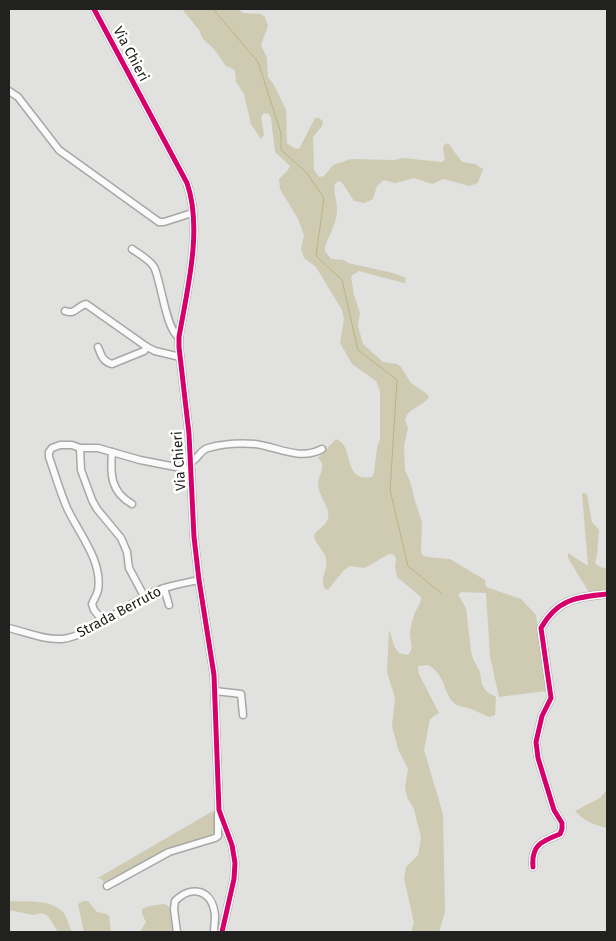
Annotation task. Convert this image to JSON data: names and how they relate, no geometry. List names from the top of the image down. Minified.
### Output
{"streets":{"street":["Via Chieri","Strada Berruto"]},"crossings":[["Via Chieri","Strada Berruto"]]}
